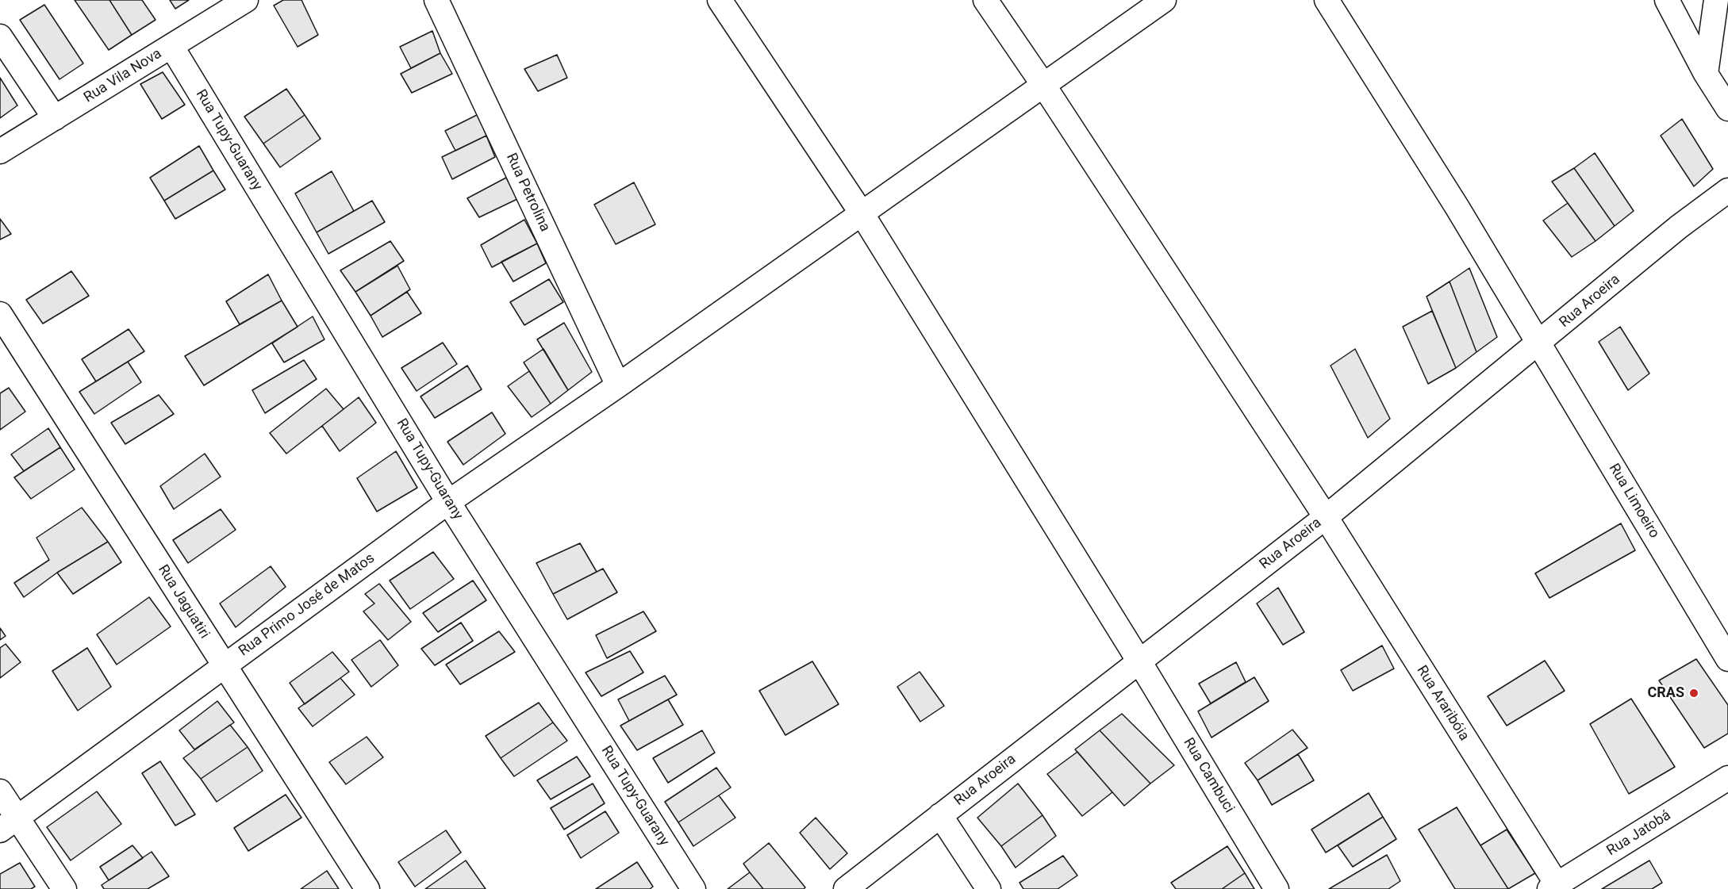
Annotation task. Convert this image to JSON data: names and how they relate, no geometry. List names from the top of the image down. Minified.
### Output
{"streets":{"street":["Rua Vila Nova","Rua Tupy-Guarany","Rua Petrolina","Rua Aroeira","Rua Limoeiro","Rua Jaguatiri","Rua Primo José de Matos","Rua Araribóia","Rua Cambuci","Rua Jatobá"]},"crossings":[["Rua Vila Nova","Rua Tupy-Guarany"],["Rua Tupy-Guarany","Rua Primo José de Matos"],["Rua Petrolina","Rua Primo José de Matos"],["Rua Aroeira","Rua Limoeiro"],["Rua Aroeira","Rua Araribóia"],["Rua Aroeira","Rua Cambuci"],["Rua Jaguatiri","Rua Primo José de Matos"],["Rua Primo José de Matos","Rua Araribóia"],["Rua Primo José de Matos","Rua Cambuci"],["Rua Araribóia","Rua Jatobá"]],"places":["CRAS"]}
